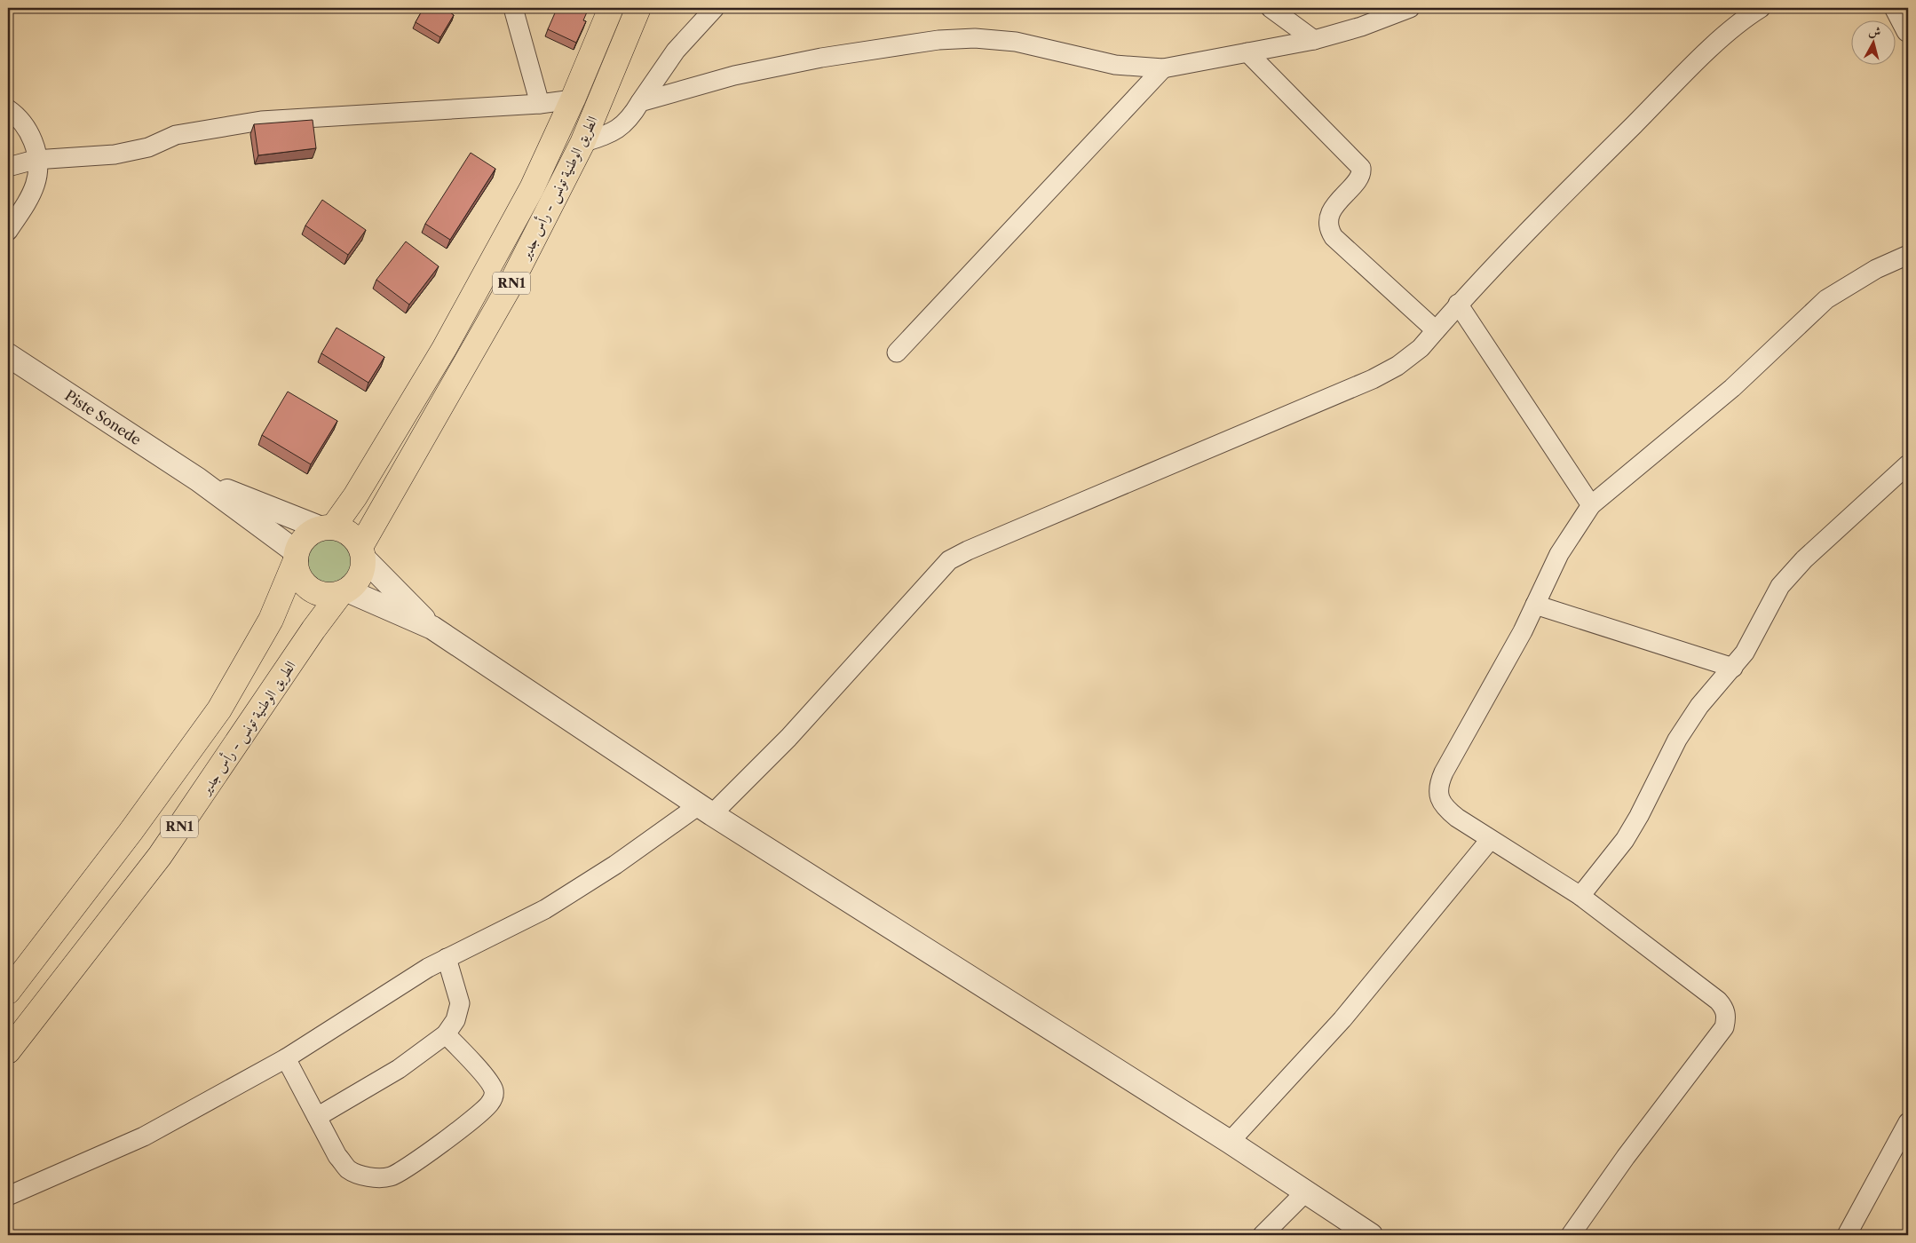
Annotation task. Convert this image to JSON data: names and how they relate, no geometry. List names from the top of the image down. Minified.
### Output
{"streets":{"highway":["الطريق الوطنية تونس - رأس جدير","RN1"],"street":["Piste Sonede"]},"crossings":[["الطريق الوطنية تونس - رأس جدير","RN1"],["الطريق الوطنية تونس - رأس جدير","Piste Sonede"],["RN1","Piste Sonede"]],"north":"top"}
